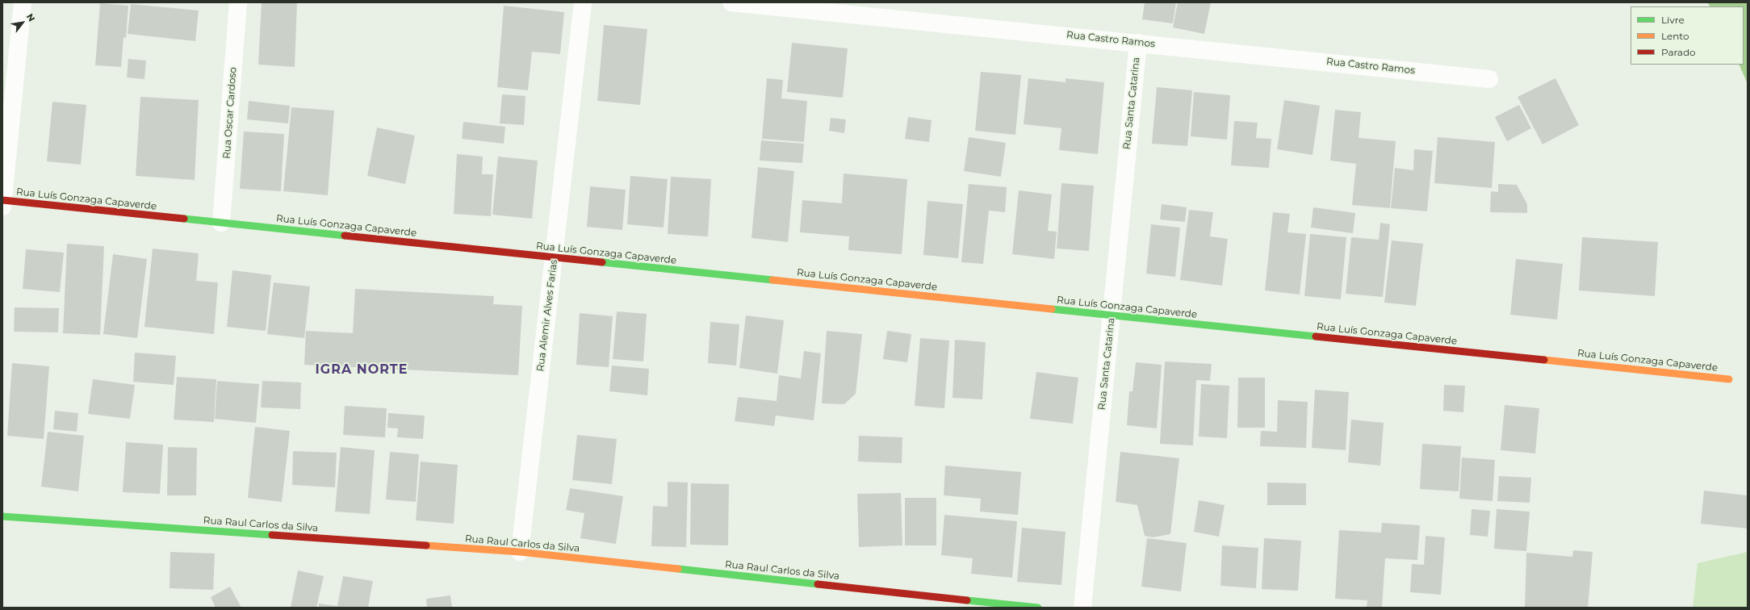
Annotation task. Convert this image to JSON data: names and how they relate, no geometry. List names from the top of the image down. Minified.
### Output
{"streets":{"street":["Rua Castro Ramos","Rua Santa Catarina","Rua Oscar Cardoso","Rua Luís Gonzaga Capaverde","Rua Alemir Alves Farias","Rua Raul Carlos da Silva"]},"crossings":[["Rua Castro Ramos","Rua Santa Catarina"],["Rua Santa Catarina","Rua Luís Gonzaga Capaverde"],["Rua Oscar Cardoso","Rua Luís Gonzaga Capaverde"],["Rua Luís Gonzaga Capaverde","Rua Alemir Alves Farias"],["Rua Alemir Alves Farias","Rua Raul Carlos da Silva"]],"districts":["IGRA NORTE"],"legend":["Livre","Lento","Parado"],"north":"top right"}
